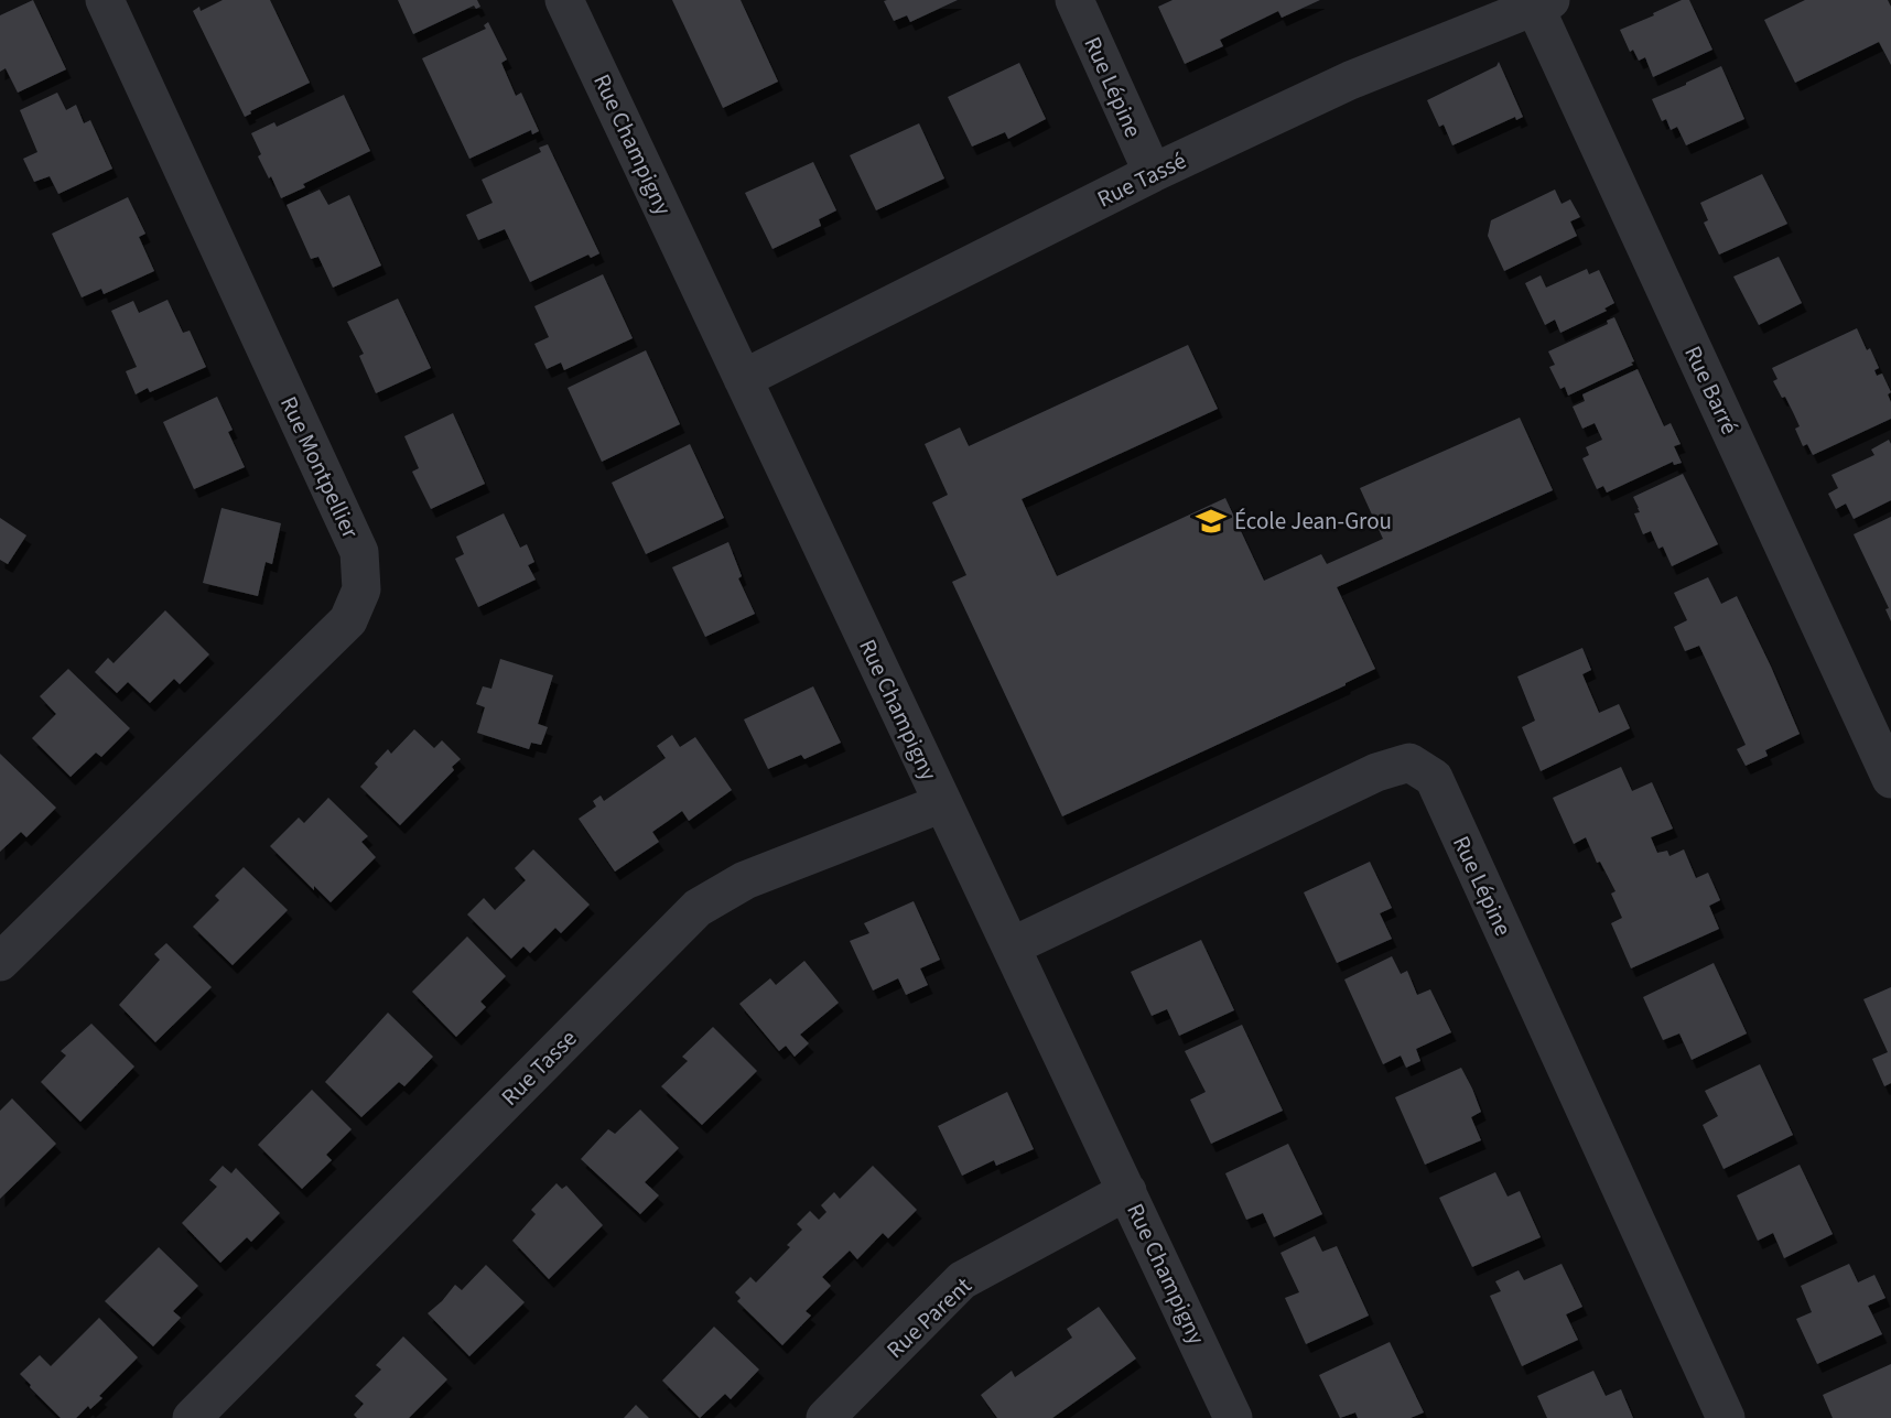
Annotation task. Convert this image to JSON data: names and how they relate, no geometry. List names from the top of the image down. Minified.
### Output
{"streets":{"street":["Rue Lépine","Rue Champigny","Rue Tassé","Rue Barré","Rue Montpellier","Rue Tasse","Rue Parent"]},"crossings":[["Rue Lépine","Rue Champigny"],["Rue Lépine","Rue Tassé"],["Rue Champigny","Rue Tassé"],["Rue Champigny","Rue Tasse"],["Rue Champigny","Rue Parent"],["Rue Tassé","Rue Barré"]],"places":{"school or university":["École Jean-Grou"]}}
